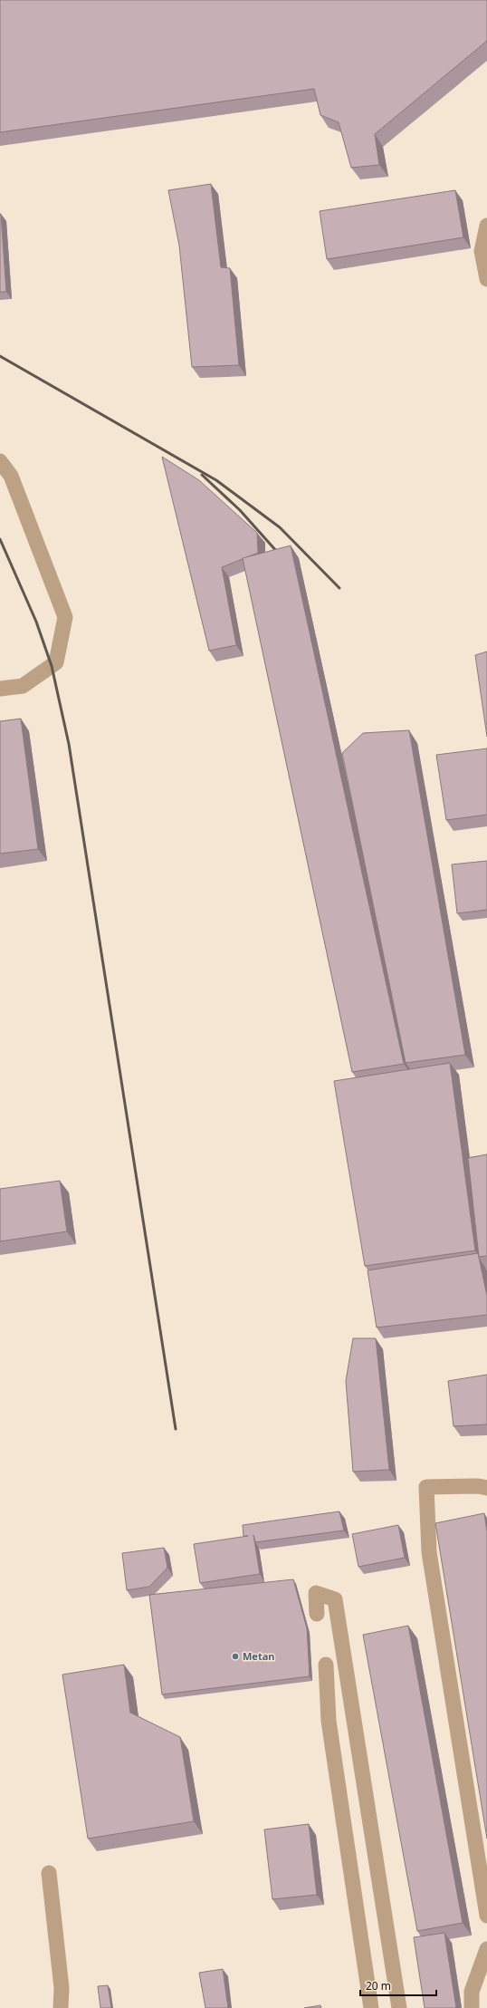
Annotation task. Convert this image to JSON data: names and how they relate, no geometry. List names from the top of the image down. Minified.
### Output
{"places":["Metan"],"scale_bar":"20 m"}
